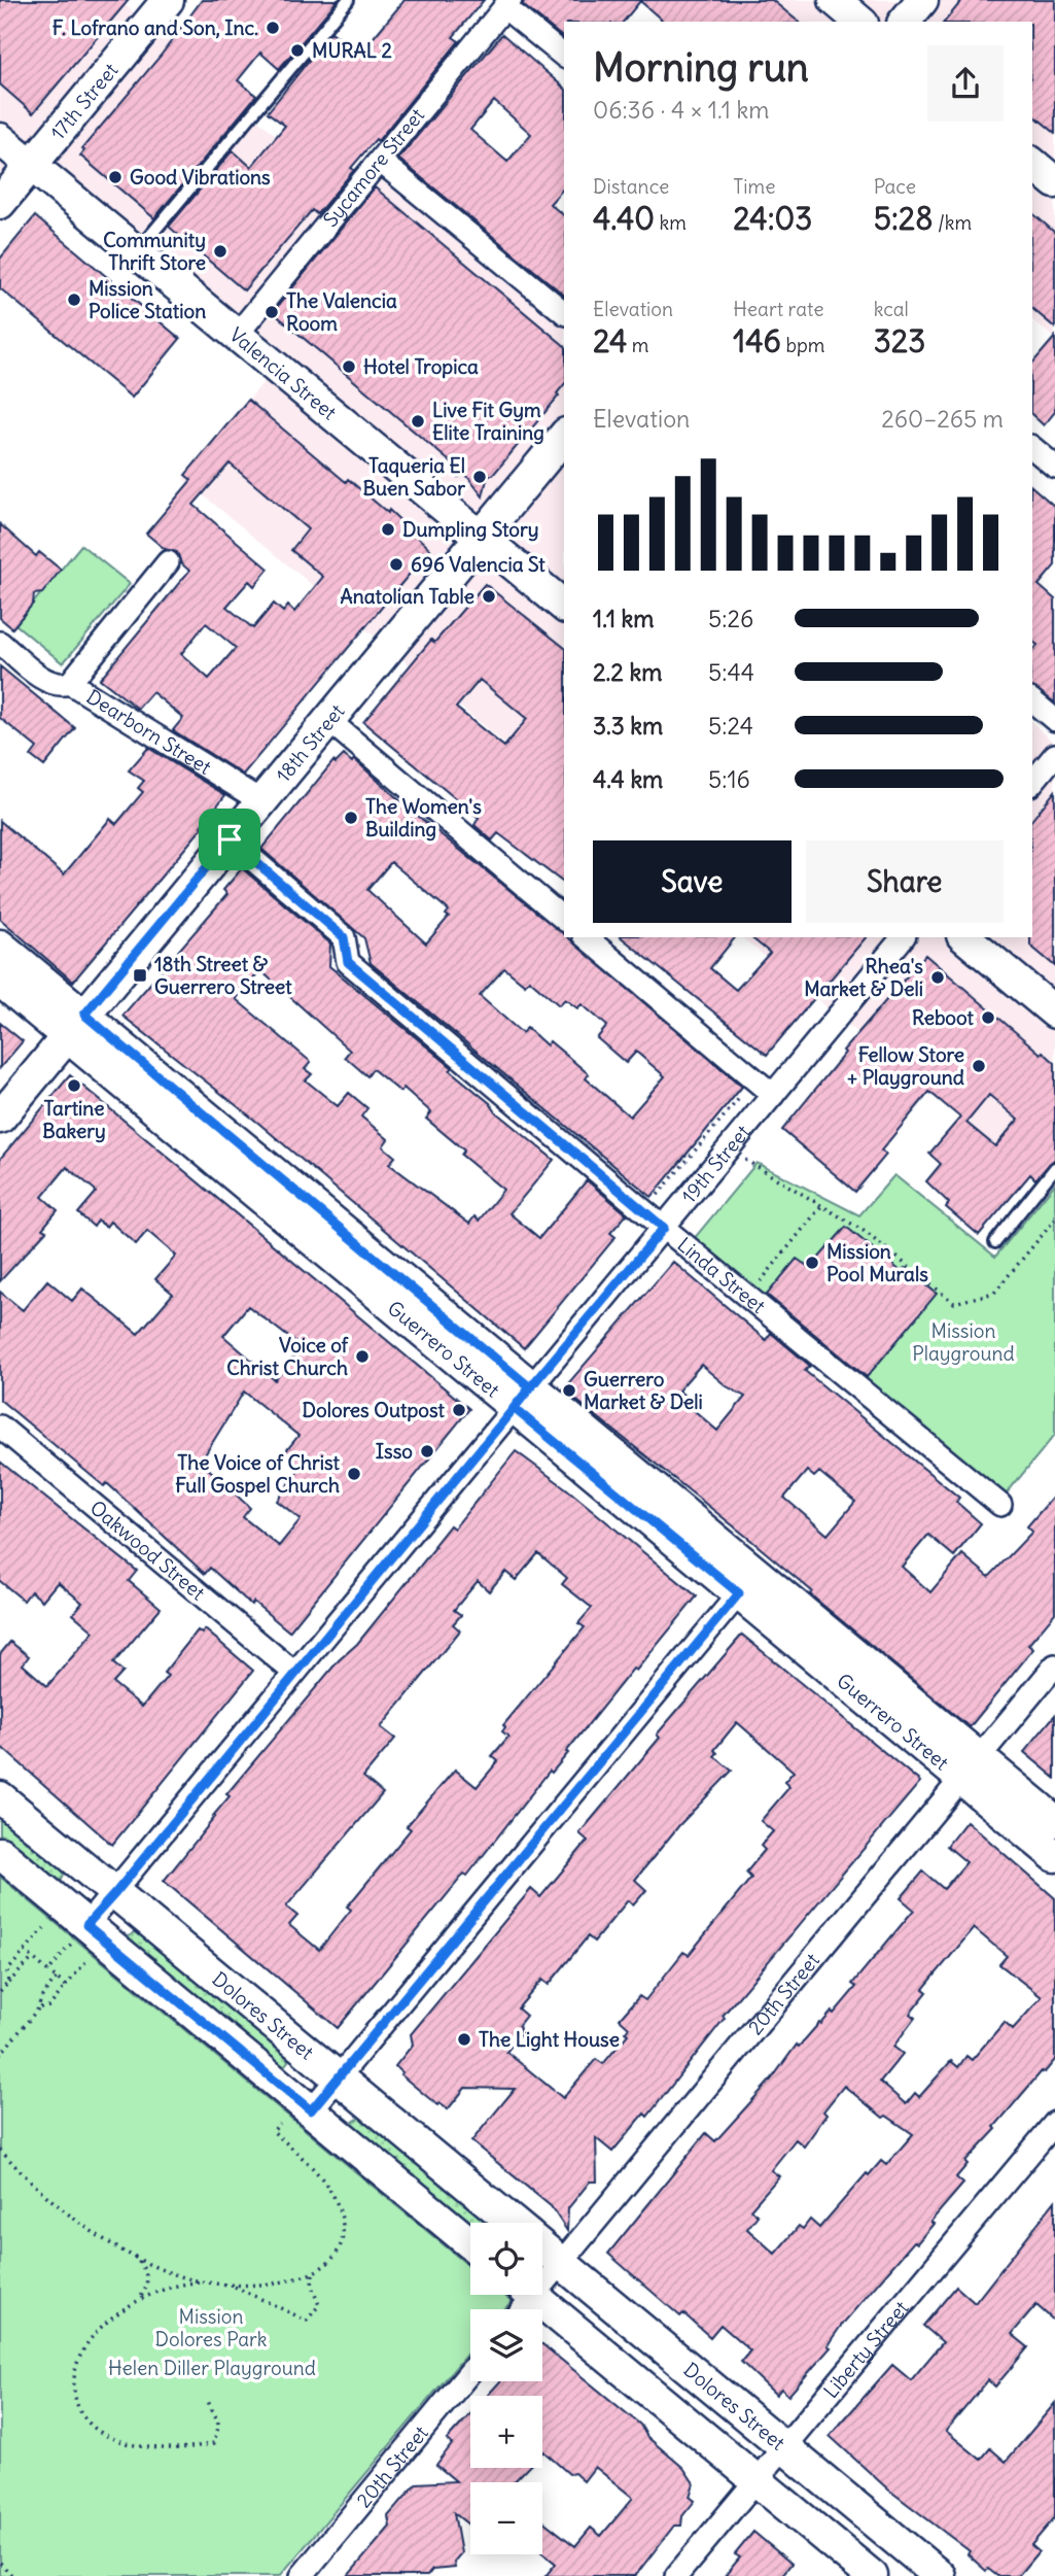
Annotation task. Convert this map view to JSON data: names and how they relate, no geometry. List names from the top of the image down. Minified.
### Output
{"streets":{"main road":["17th Street","Valencia Street","18th Street","Guerrero Street","Dolores Street"],"street":["Sycamore Street","Dearborn Street","19th Street","Linda Street","Oakwood Street","20th Street","Liberty Street"]},"crossings":[["17th Street","Valencia Street"],["Sycamore Street","Valencia Street"],["Valencia Street","18th Street"],["Dearborn Street","18th Street"],["18th Street","Linda Street"],["18th Street","Guerrero Street"],["19th Street","Linda Street"],["19th Street","Guerrero Street"],["19th Street","Oakwood Street"],["19th Street","Dolores Street"],["Guerrero Street","20th Street"],["20th Street","Dolores Street"],["Dolores Street","Liberty Street"]],"parks":["Mission Playground","Mission Dolores Park","Helen Diller Playground"],"places":{"other":["F. Lofrano and Son, Inc.","MURAL 2","Good Vibrations","Community Thrift Store","Mission Police Station","The Valencia Room","Hotel Tropica","Live Fit Gym Elite Training","Taqueria El Buen Sabor","Dumpling Story","696 Valencia St","Anatolian Table","The Women's Building","Rhea's Market & Deli","Reboot","Fellow Store + Playground","Tartine Bakery","Mission Pool Murals","Voice of Christ Church","Guerrero Market & Deli","Dolores Outpost","Isso","The Voice of Christ Full Gospel Church","The Light House"],"transit":["18th Street & Guerrero Street"]},"page":{"heading":["Morning run","06:36 · 4 × 1.1 km"],"stats":[["Distance","4.40 km"],["Time","24:03"],["Pace","5:28 /km"],["Elevation","24 m"],["Heart rate","146 bpm"],["kcal","323"]],"chart":["Elevation","260–265 m"],"list":[{"name":"1.1 km","note":"5:26"},{"name":"2.2 km","note":"5:44"},{"name":"3.3 km","note":"5:24"},{"name":"4.4 km","note":"5:16"}],"buttons":["Save","Share"],"map_buttons":["+","−"]}}
